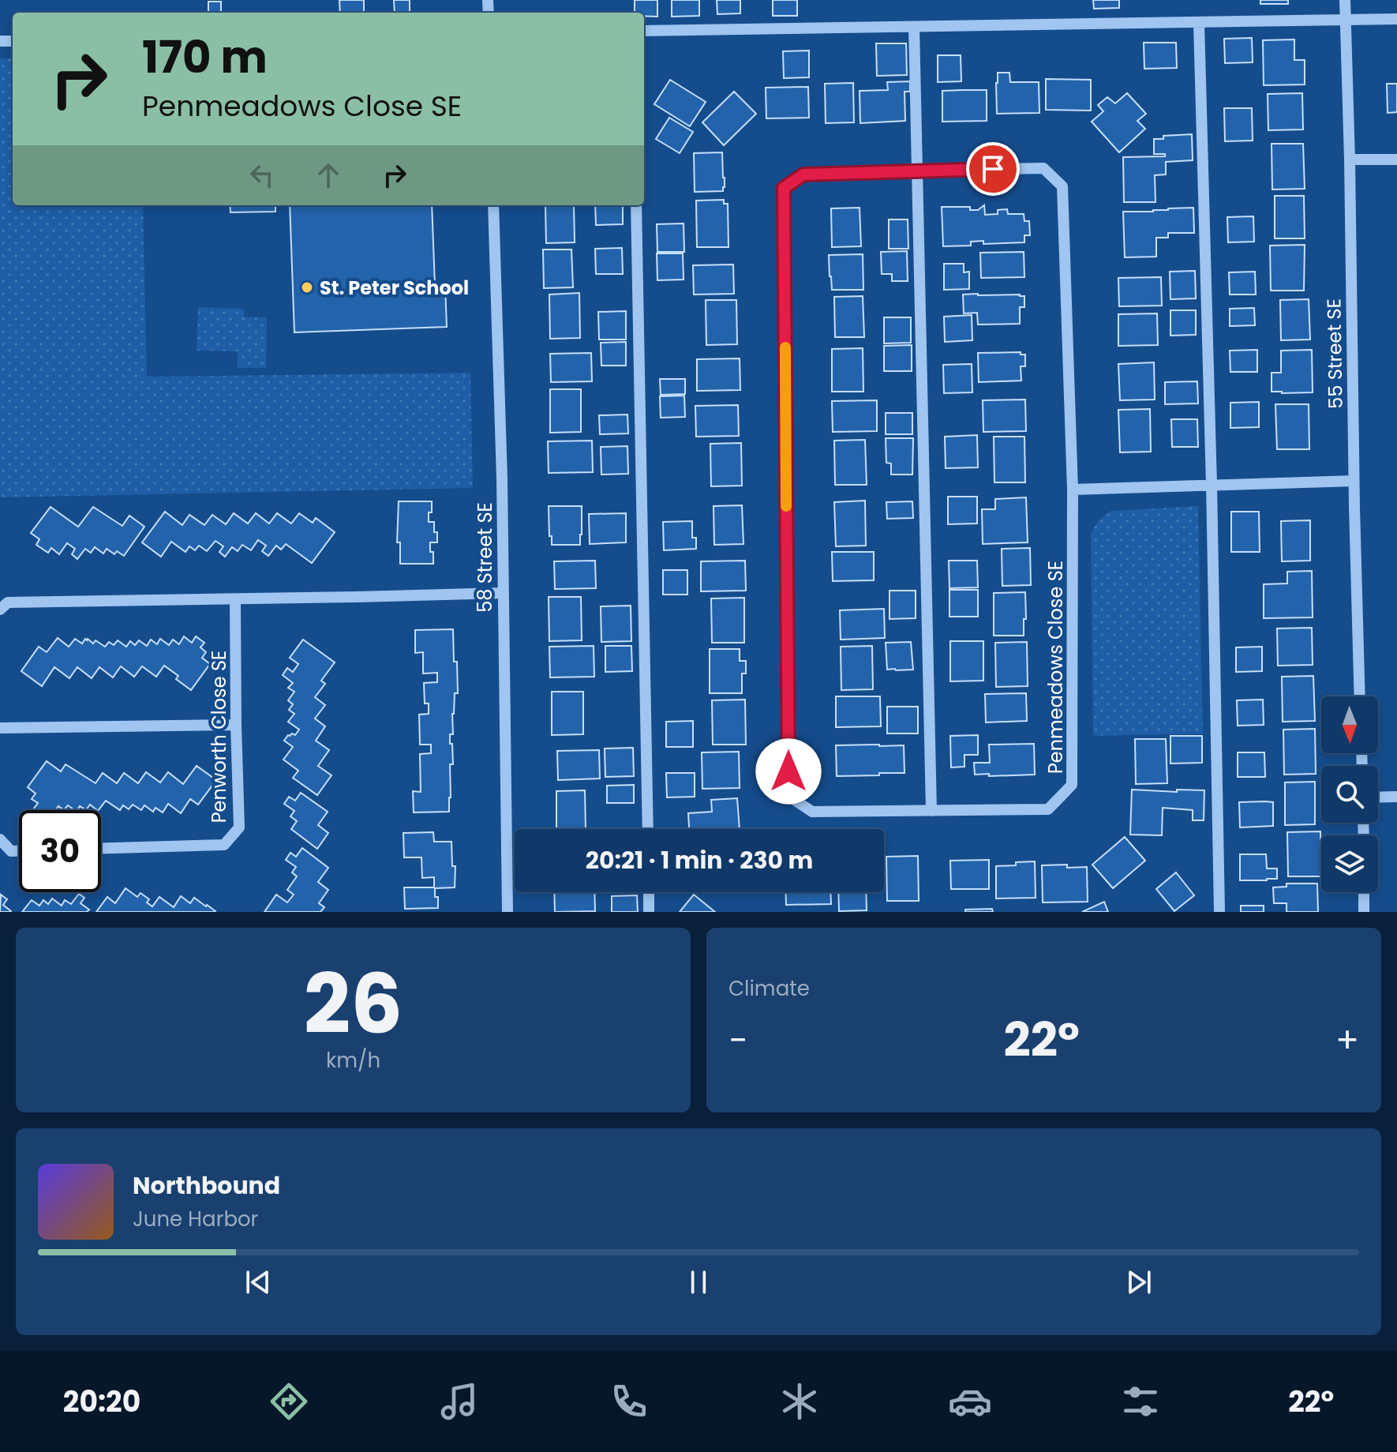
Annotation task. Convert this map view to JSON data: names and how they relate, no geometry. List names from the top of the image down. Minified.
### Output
{"streets":{"street":["55 Street SE","58 Street SE","Penmeadows Close SE","Penworth Close SE"]},"places":["St. Peter School"],"north":"bottom","page":{"turn":["170 m","Penmeadows Close SE"],"limit":"30","trip":"20:21 · 1 min · 230 m","tile":[["26","km/h"],"Climate"],"heat":["−","22°","+"],"song":["Northbound","June Harbor"],"tabs":["20:20","22°"]}}
